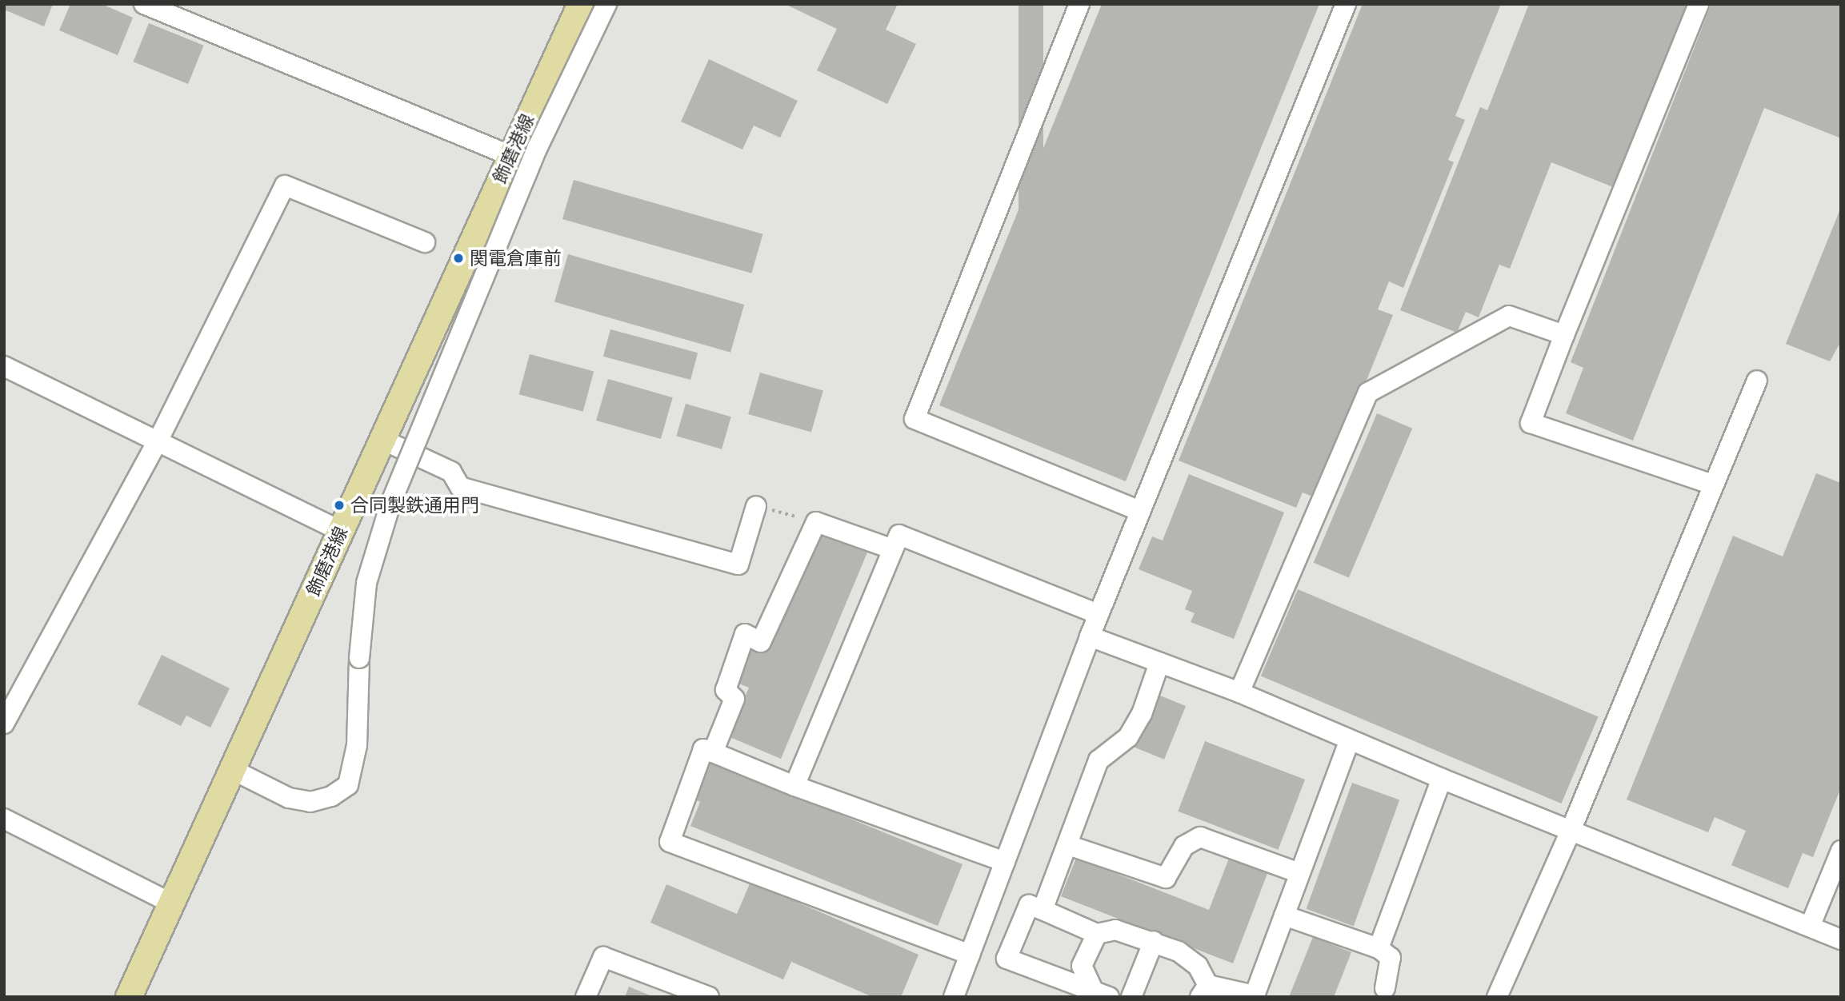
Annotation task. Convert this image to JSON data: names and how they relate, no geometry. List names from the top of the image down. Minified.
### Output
{"streets":{"main road":["飾磨港線"]},"places":["関電倉庫前","合同製鉄通用門"]}
